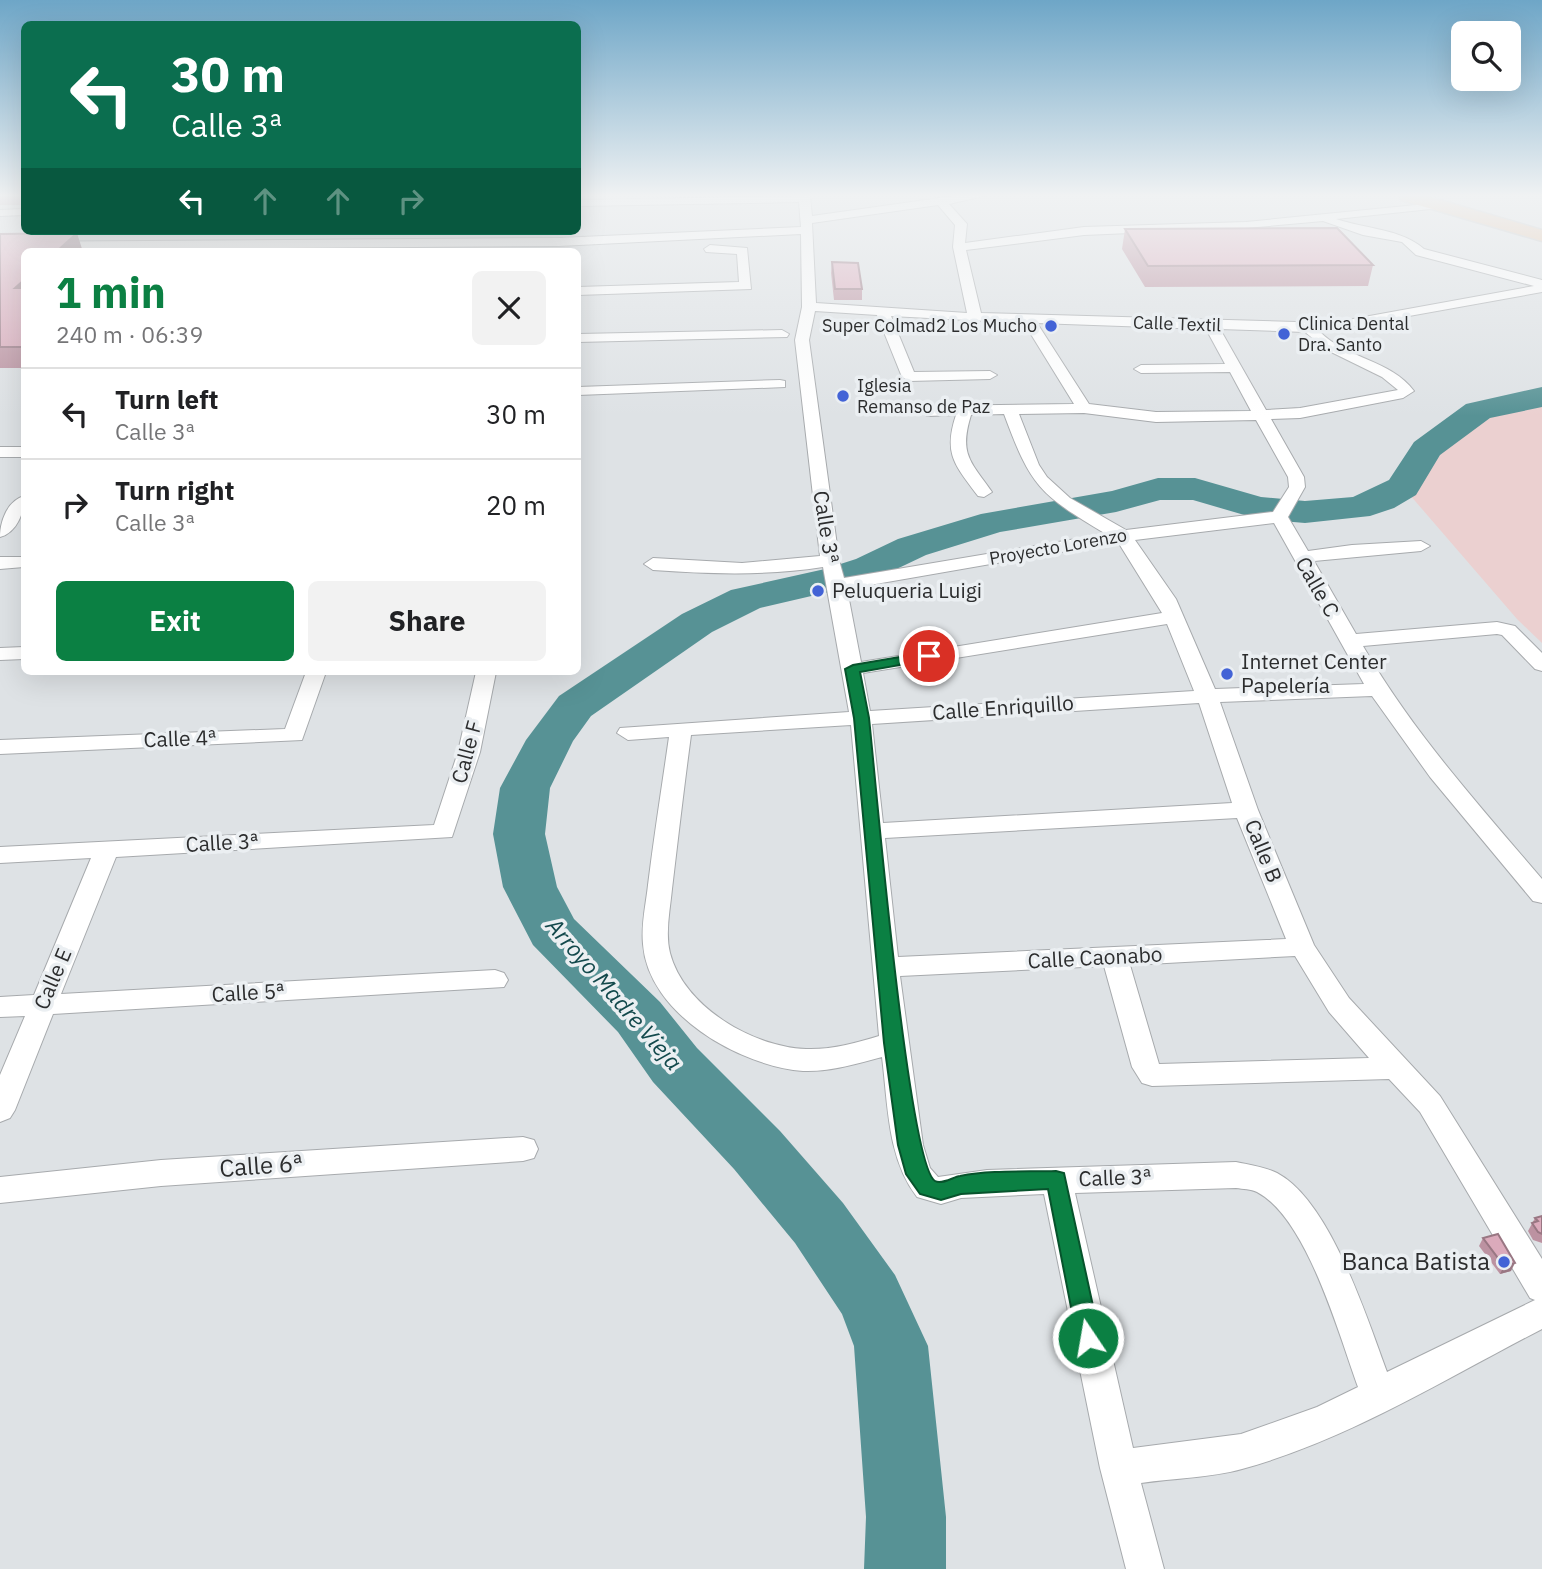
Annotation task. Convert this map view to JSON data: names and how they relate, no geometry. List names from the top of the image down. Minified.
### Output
{"streets":{"street":["Calle Textil","Calle 3ª","Proyecto Lorenzo","Calle C","Calle Enriquillo","Calle 4ª","Calle F","Calle B","Calle Caonabo","Calle E","Calle 5ª","Calle 6ª"]},"crossings":[["Calle Textil","Calle 3ª"],["Calle 3ª","Proyecto Lorenzo"],["Calle 3ª","Calle Enriquillo"],["Calle 3ª","Calle F"],["Calle 3ª","Calle Caonabo"],["Calle 3ª","Calle E"],["Proyecto Lorenzo","Calle C"],["Proyecto Lorenzo","Calle B"],["Calle C","Calle Enriquillo"],["Calle Enriquillo","Calle B"],["Calle B","Calle Caonabo"],["Calle E","Calle 5ª"]],"water":["Arroyo Madre Vieja"],"places":["Super Colmad2 Los Mucho","Clinica Dental Dra. Santo","Iglesia Remanso de Paz","Peluqueria Luigi","Internet Center Papelería","Banca Batista"],"page":{"turn":["30 m","Calle 3ª"],"heading":["1 min","240 m · 06:39"],"list":[{"name":"Turn left","note":"Calle 3ª","value":"30 m"},{"name":"Turn right","note":"Calle 3ª","value":"20 m"}],"buttons":["Exit","Share"]}}
